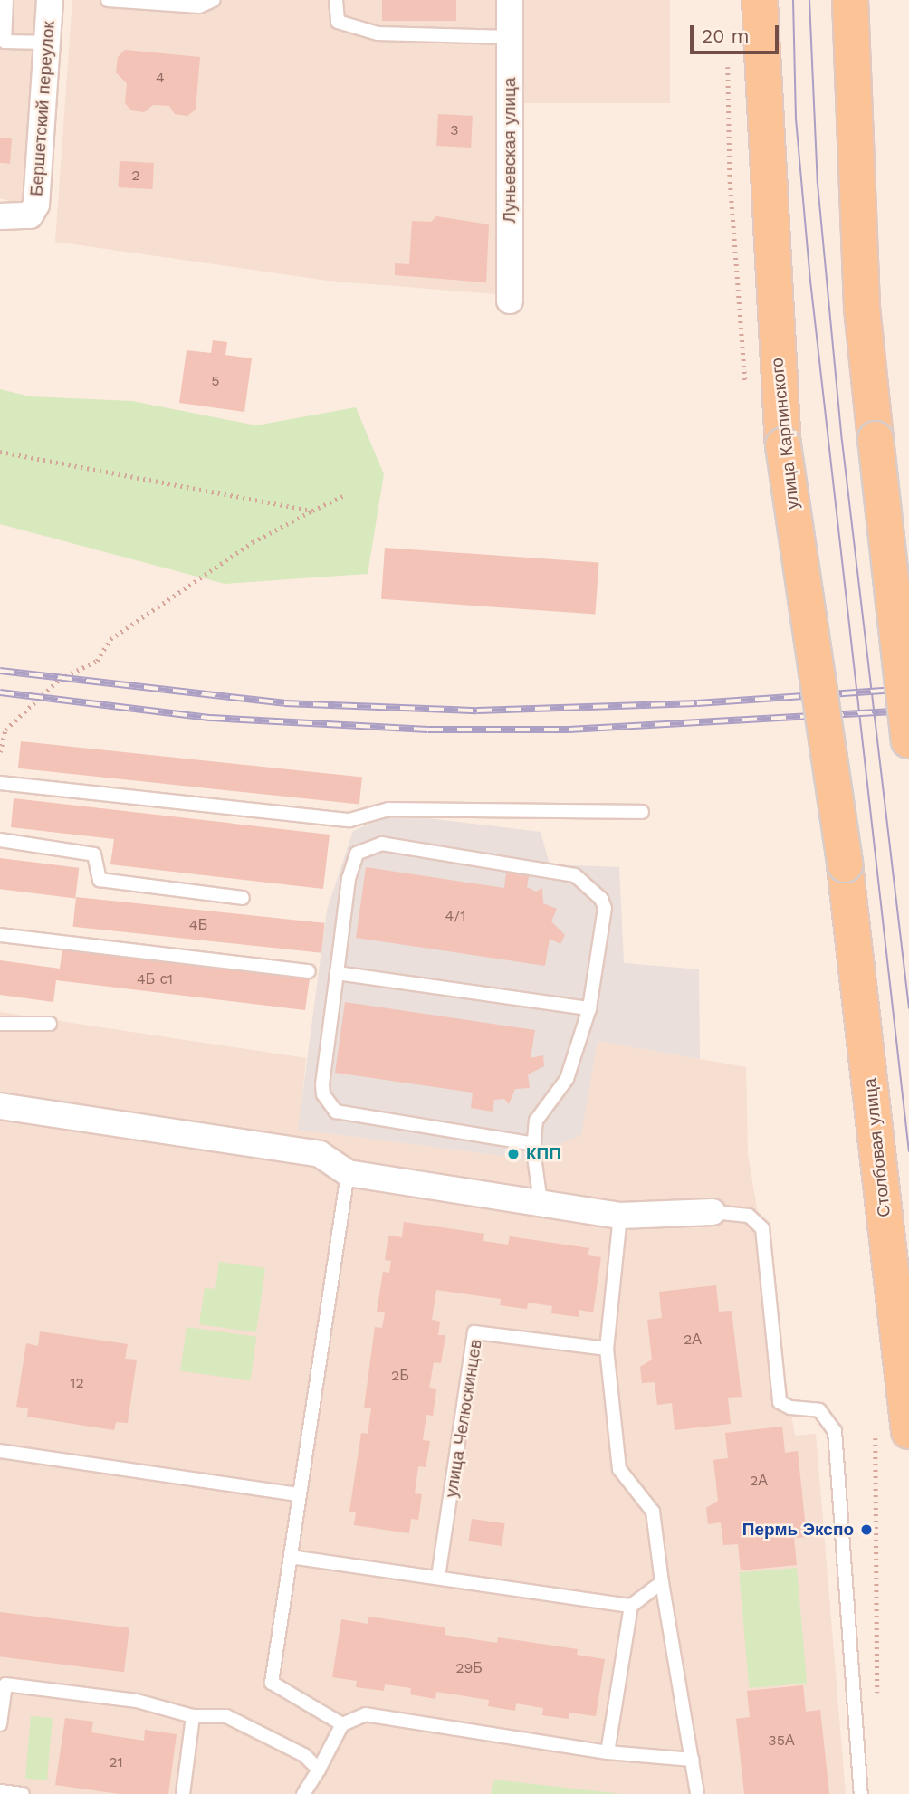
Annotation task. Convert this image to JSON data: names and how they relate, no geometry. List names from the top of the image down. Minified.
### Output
{"streets":{"main road":["улица Карпинского","Столбовая улица"],"street":["Бершетский переулок","Луньевская улица"],"lane":["улица Челюскинцев"]},"crossings":[["улица Карпинского","Столбовая улица"]],"places":["КПП","Пермь Экспо"],"house_numbers":["4","3","2","5","4/1","4Б","4Б с1","2А","2Б","12","2А","29Б","35А","21"],"scale_bar":"20 m"}
